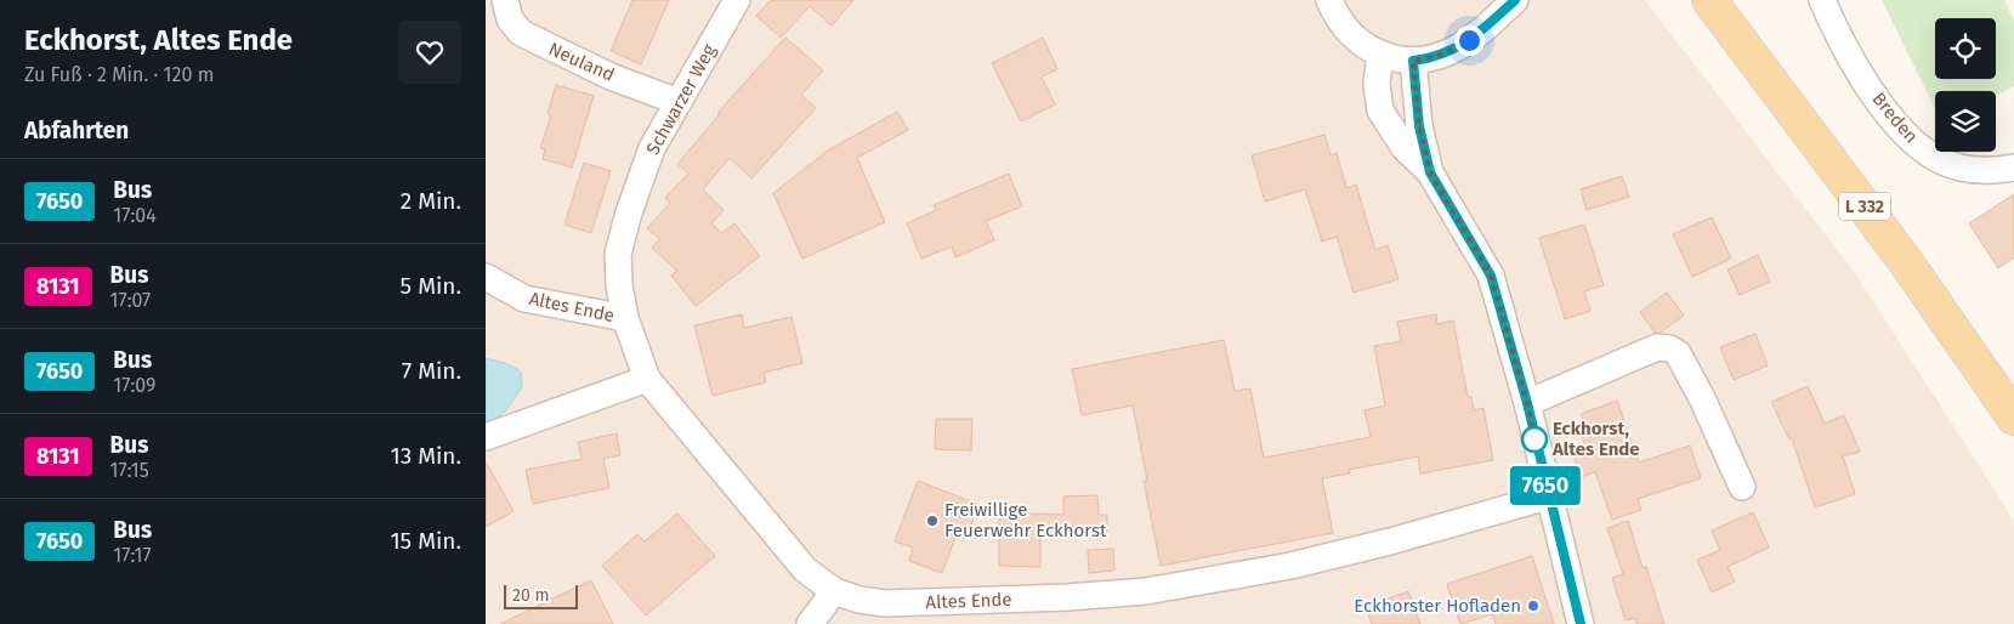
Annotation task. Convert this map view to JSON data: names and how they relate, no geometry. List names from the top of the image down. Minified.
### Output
{"streets":{"main road":["L 332"],"street":["Neuland","Schwarzer Weg","Breden","Altes Ende"]},"crossings":[["Neuland","Schwarzer Weg"],["Schwarzer Weg","Altes Ende"]],"places":["Eckhorst, Altes Ende","Freiwillige Feuerwehr Eckhorst","Eckhorster Hofladen"],"lines":["bus line 7650"],"scale_bar":"20 m","page":{"heading":[["Eckhorst, Altes Ende","Zu Fuß · 2 Min. · 120 m"],"Abfahrten"],"on_map":"7650","list":[{"mark":"7650","name":"Bus","note":"17:04","value":"2 Min."},{"mark":"8131","name":"Bus","note":"17:07","value":"5 Min."},{"mark":"7650","name":"Bus","note":"17:09","value":"7 Min."},{"mark":"8131","name":"Bus","note":"17:15","value":"13 Min."},{"mark":"7650","name":"Bus","note":"17:17","value":"15 Min."}],"scale":"20 m"}}
